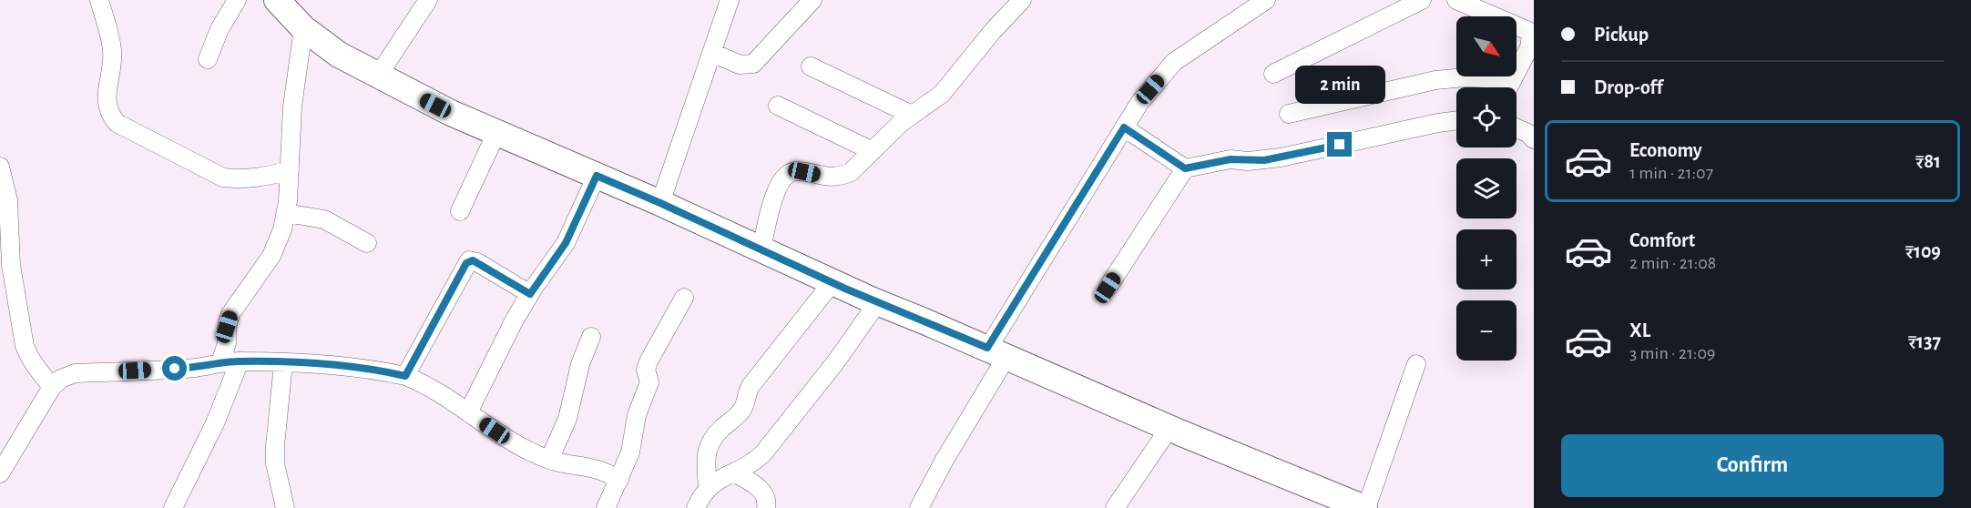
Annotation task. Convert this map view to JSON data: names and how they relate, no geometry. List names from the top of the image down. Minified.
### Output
{"north":"bottom right","page":{"banner":["Pickup","Drop-off"],"map_buttons":["+","−"],"bubble":"2 min","list":[{"name":"Economy","note":"1 min · 21:07","value":"₹81"},{"name":"Comfort","note":"2 min · 21:08","value":"₹109"},{"name":"XL","note":"3 min · 21:09","value":"₹137"}],"buttons":"Confirm"}}
